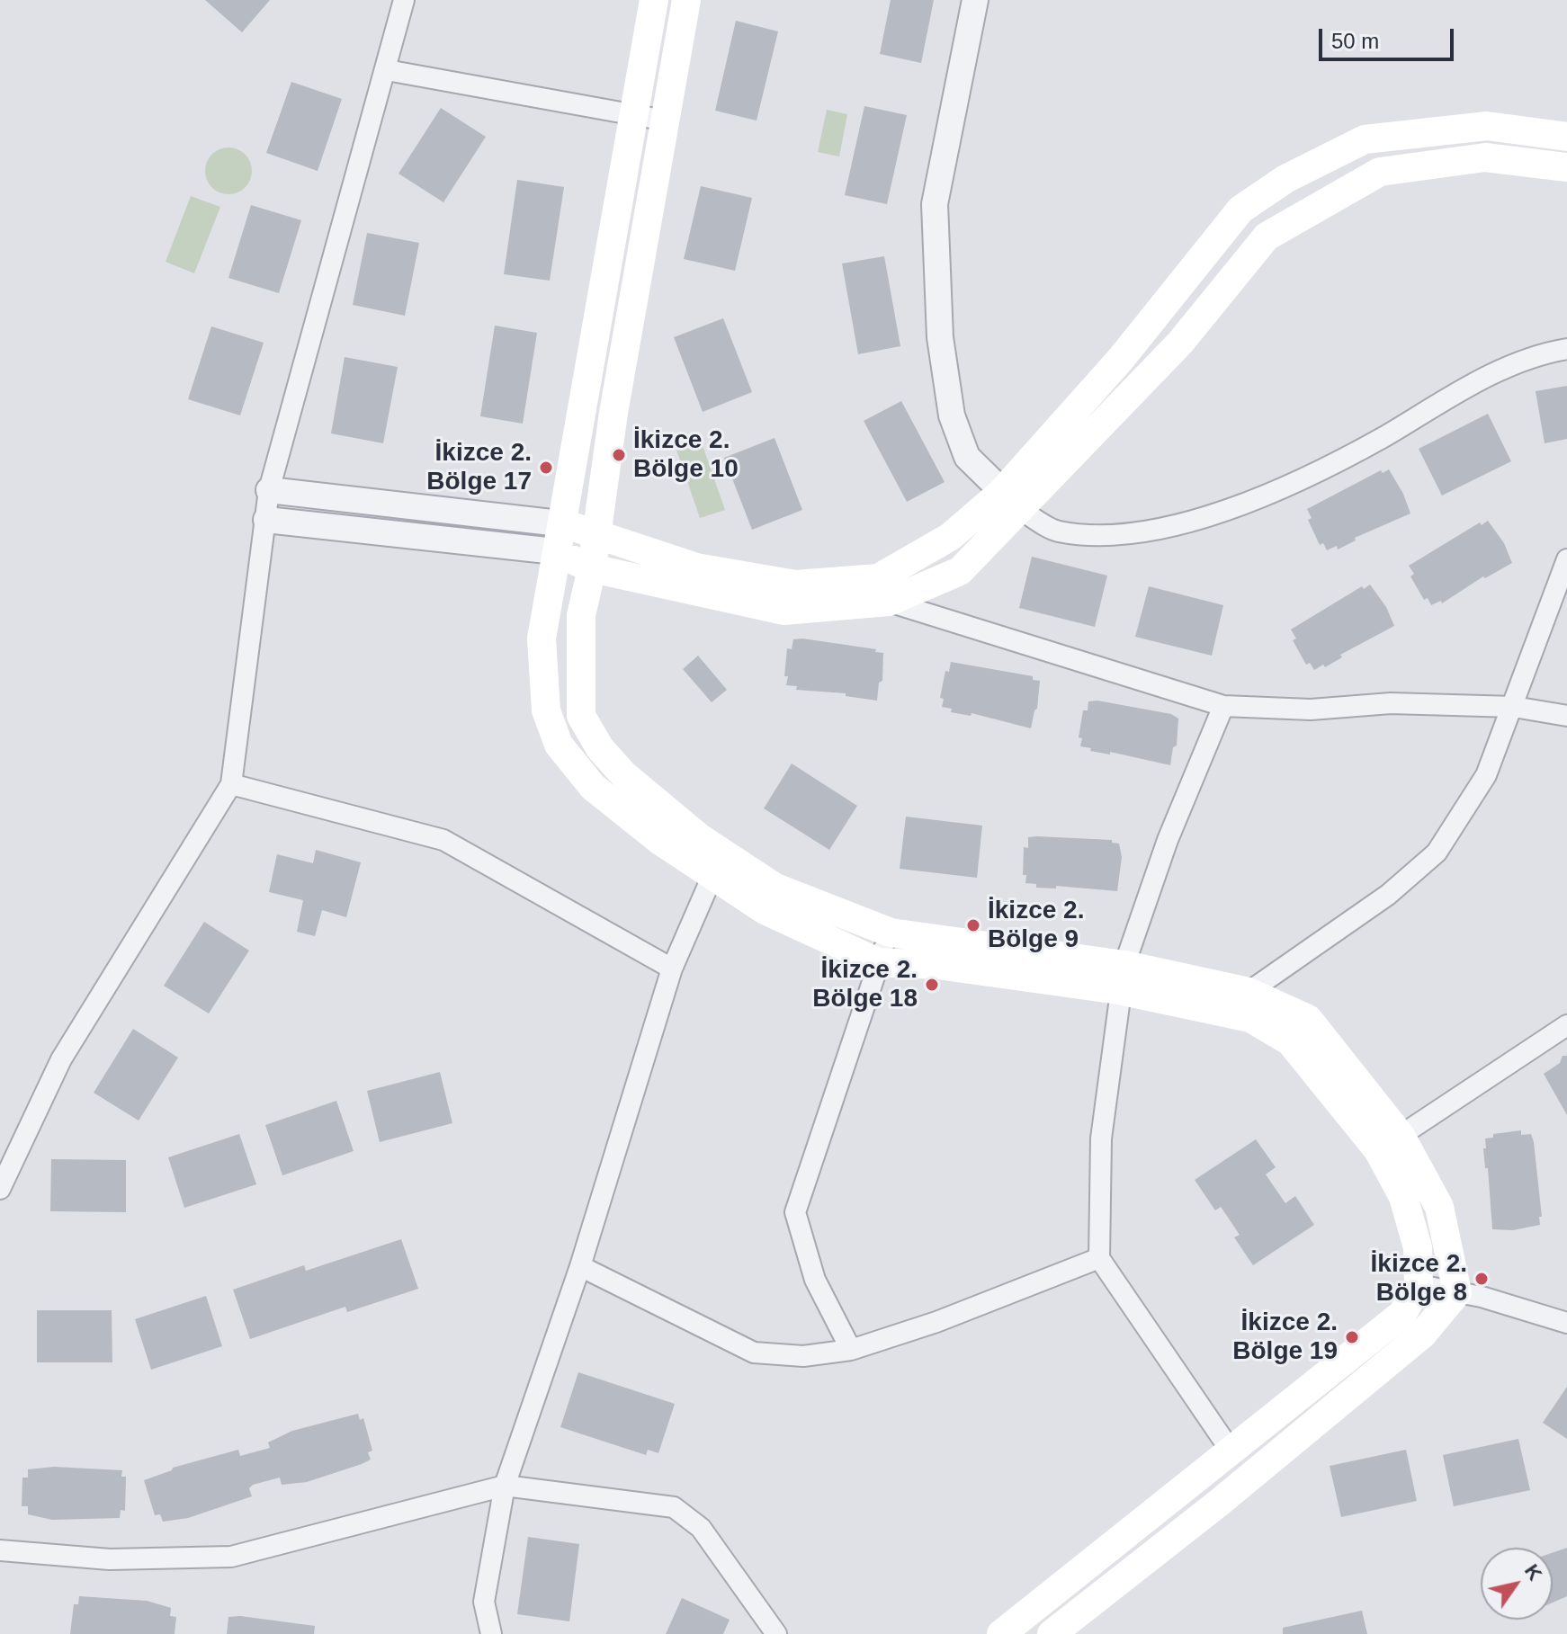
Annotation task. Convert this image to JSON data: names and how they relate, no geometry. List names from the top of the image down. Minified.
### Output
{"places":["İkizce 2. Bölge 10","İkizce 2. Bölge 17","İkizce 2. Bölge 9","İkizce 2. Bölge 18","İkizce 2. Bölge 8","İkizce 2. Bölge 19"],"scale_bar":"50 m","north":"top right"}
